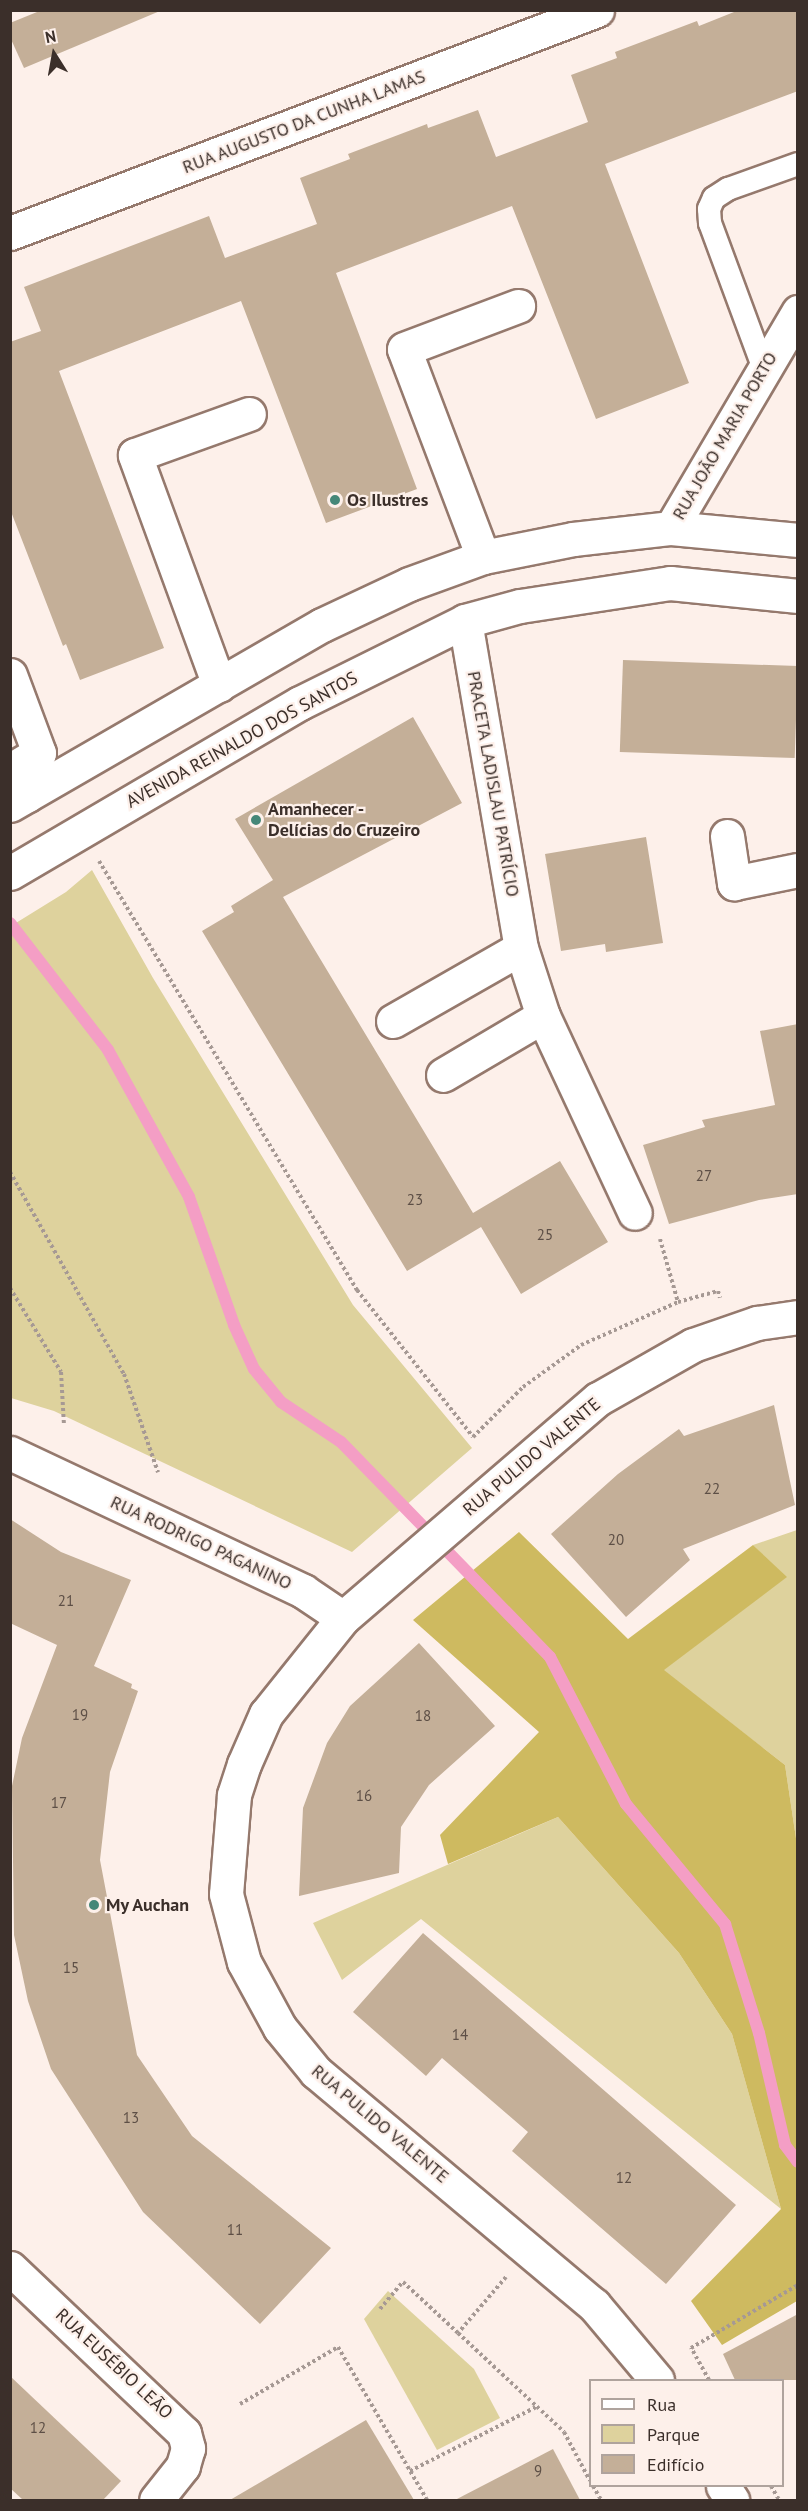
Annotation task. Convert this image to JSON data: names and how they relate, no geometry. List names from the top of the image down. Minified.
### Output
{"streets":{"street":["RUA AUGUSTO DA CUNHA LAMAS","RUA JOÃO MARIA PORTO","AVENIDA REINALDO DOS SANTOS","PRACETA LADISLAU PATRÍCIO","RUA PULIDO VALENTE","RUA RODRIGO PAGANINO","RUA EUSÉBIO LEÃO"]},"crossings":[["AVENIDA REINALDO DOS SANTOS","PRACETA LADISLAU PATRÍCIO"],["RUA PULIDO VALENTE","RUA RODRIGO PAGANINO"]],"places":["Os Ilustres","Amanhecer - Delícias do Cruzeiro","My Auchan"],"house_numbers":["27","23","25","22","20","21","19","18","16","17","15","14","13","12","11","12","9"],"legend":["Rua","Parque","Edifício"],"north":"top"}
